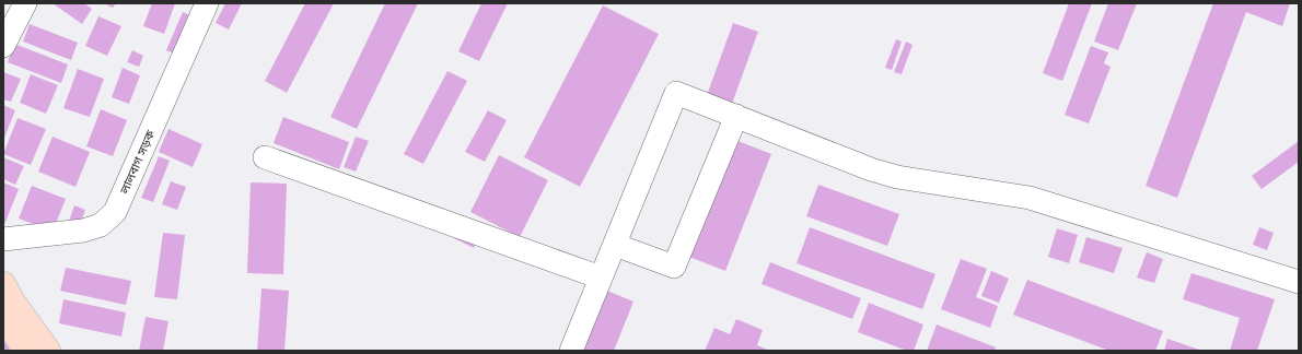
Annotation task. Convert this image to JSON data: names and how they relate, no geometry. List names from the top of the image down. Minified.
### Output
{"streets":{"street":["লালবাগ সড়ক"]}}
